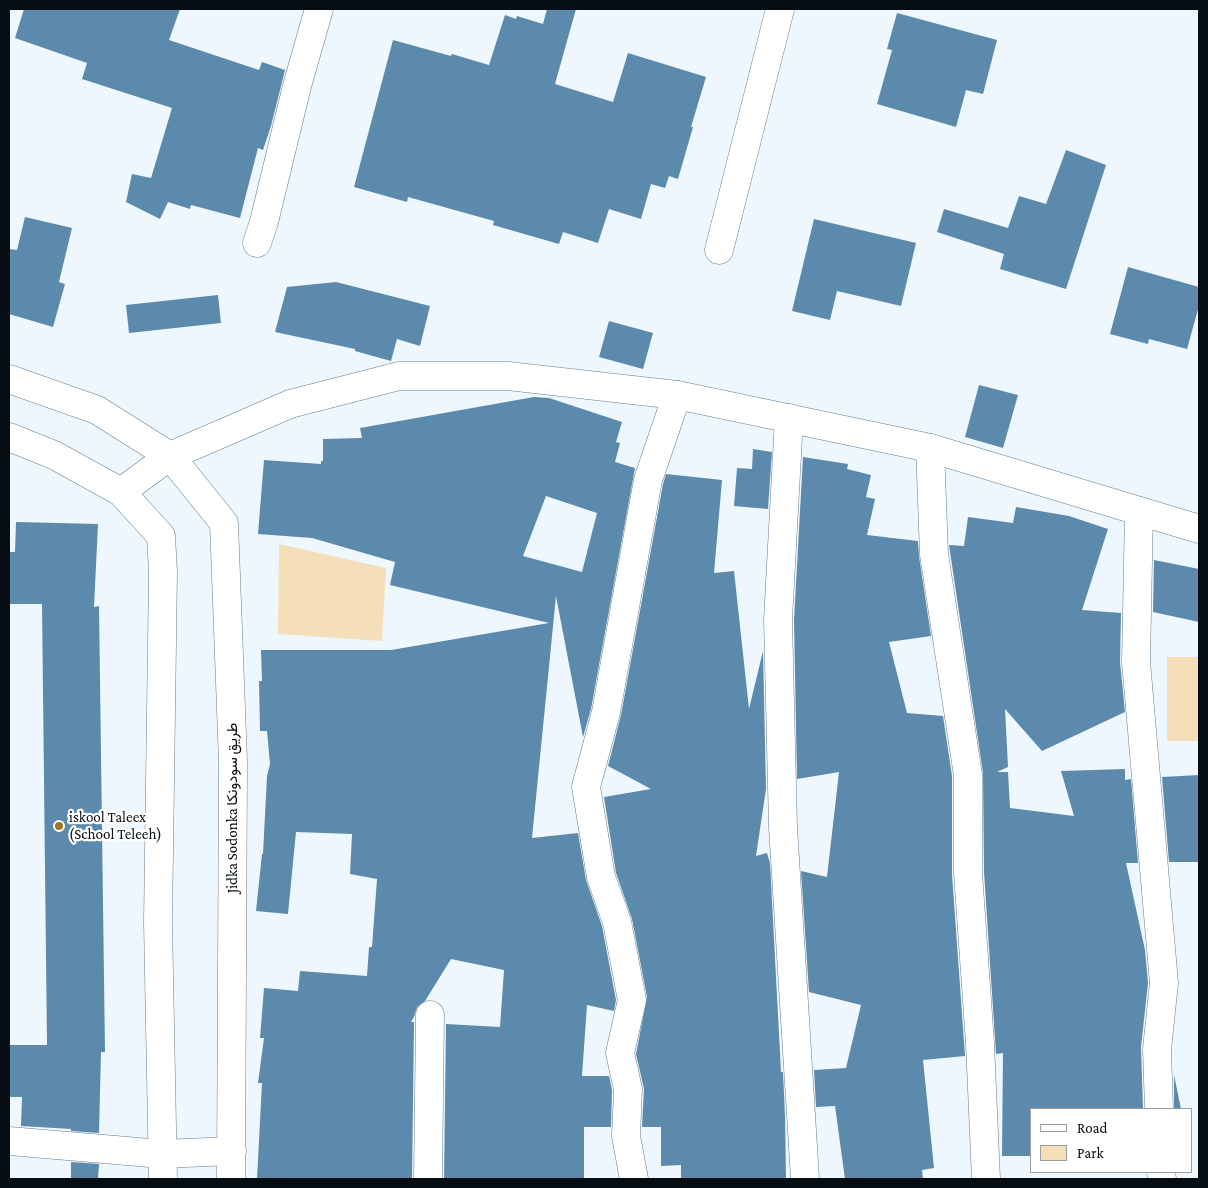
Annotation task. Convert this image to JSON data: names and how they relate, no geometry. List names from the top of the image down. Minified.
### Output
{"streets":{"street":["Jidka Sodonka طريق سودونكا"]},"places":["iskool Taleex (School Teleeh)"],"legend":["Road","Park"]}
